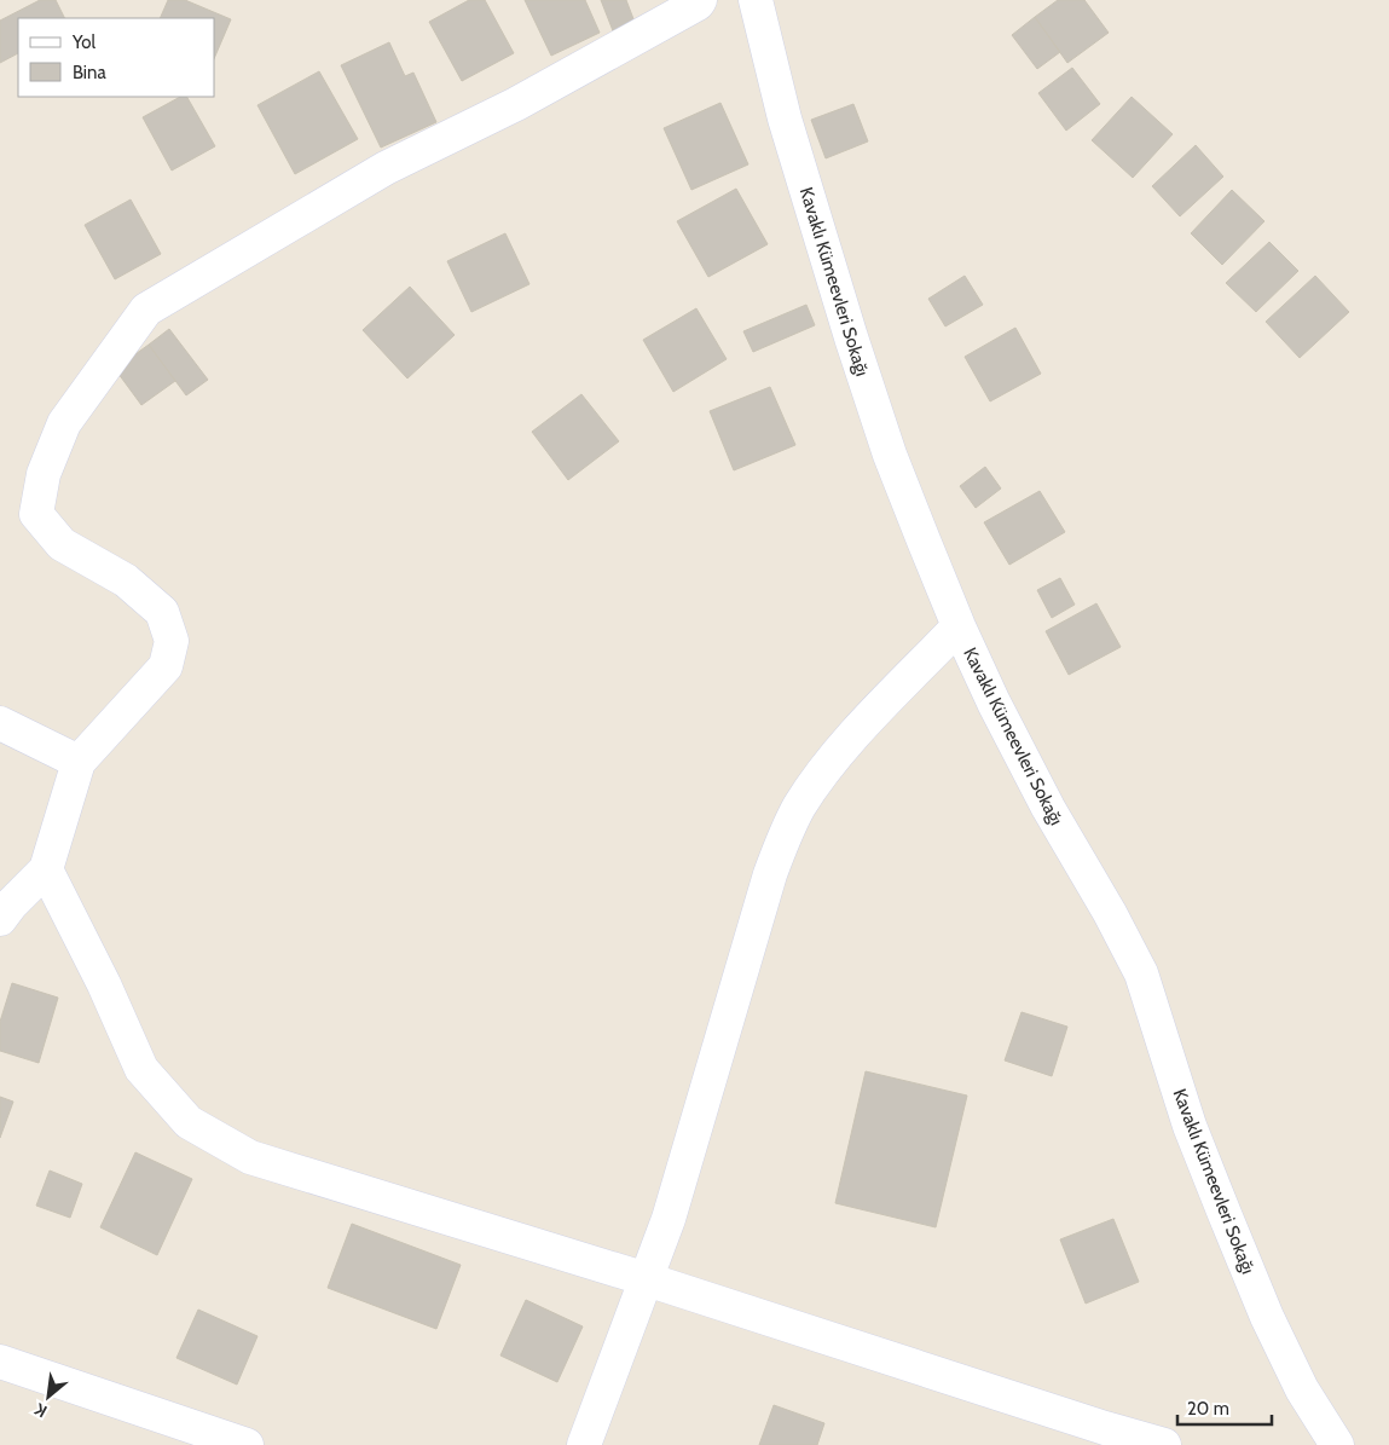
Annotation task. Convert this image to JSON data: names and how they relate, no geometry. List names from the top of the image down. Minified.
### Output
{"streets":{"street":["Kavaklı Kümeevleri Sokağı"]},"legend":["Yol","Bina"],"scale_bar":"20 m","north":"bottom left"}
